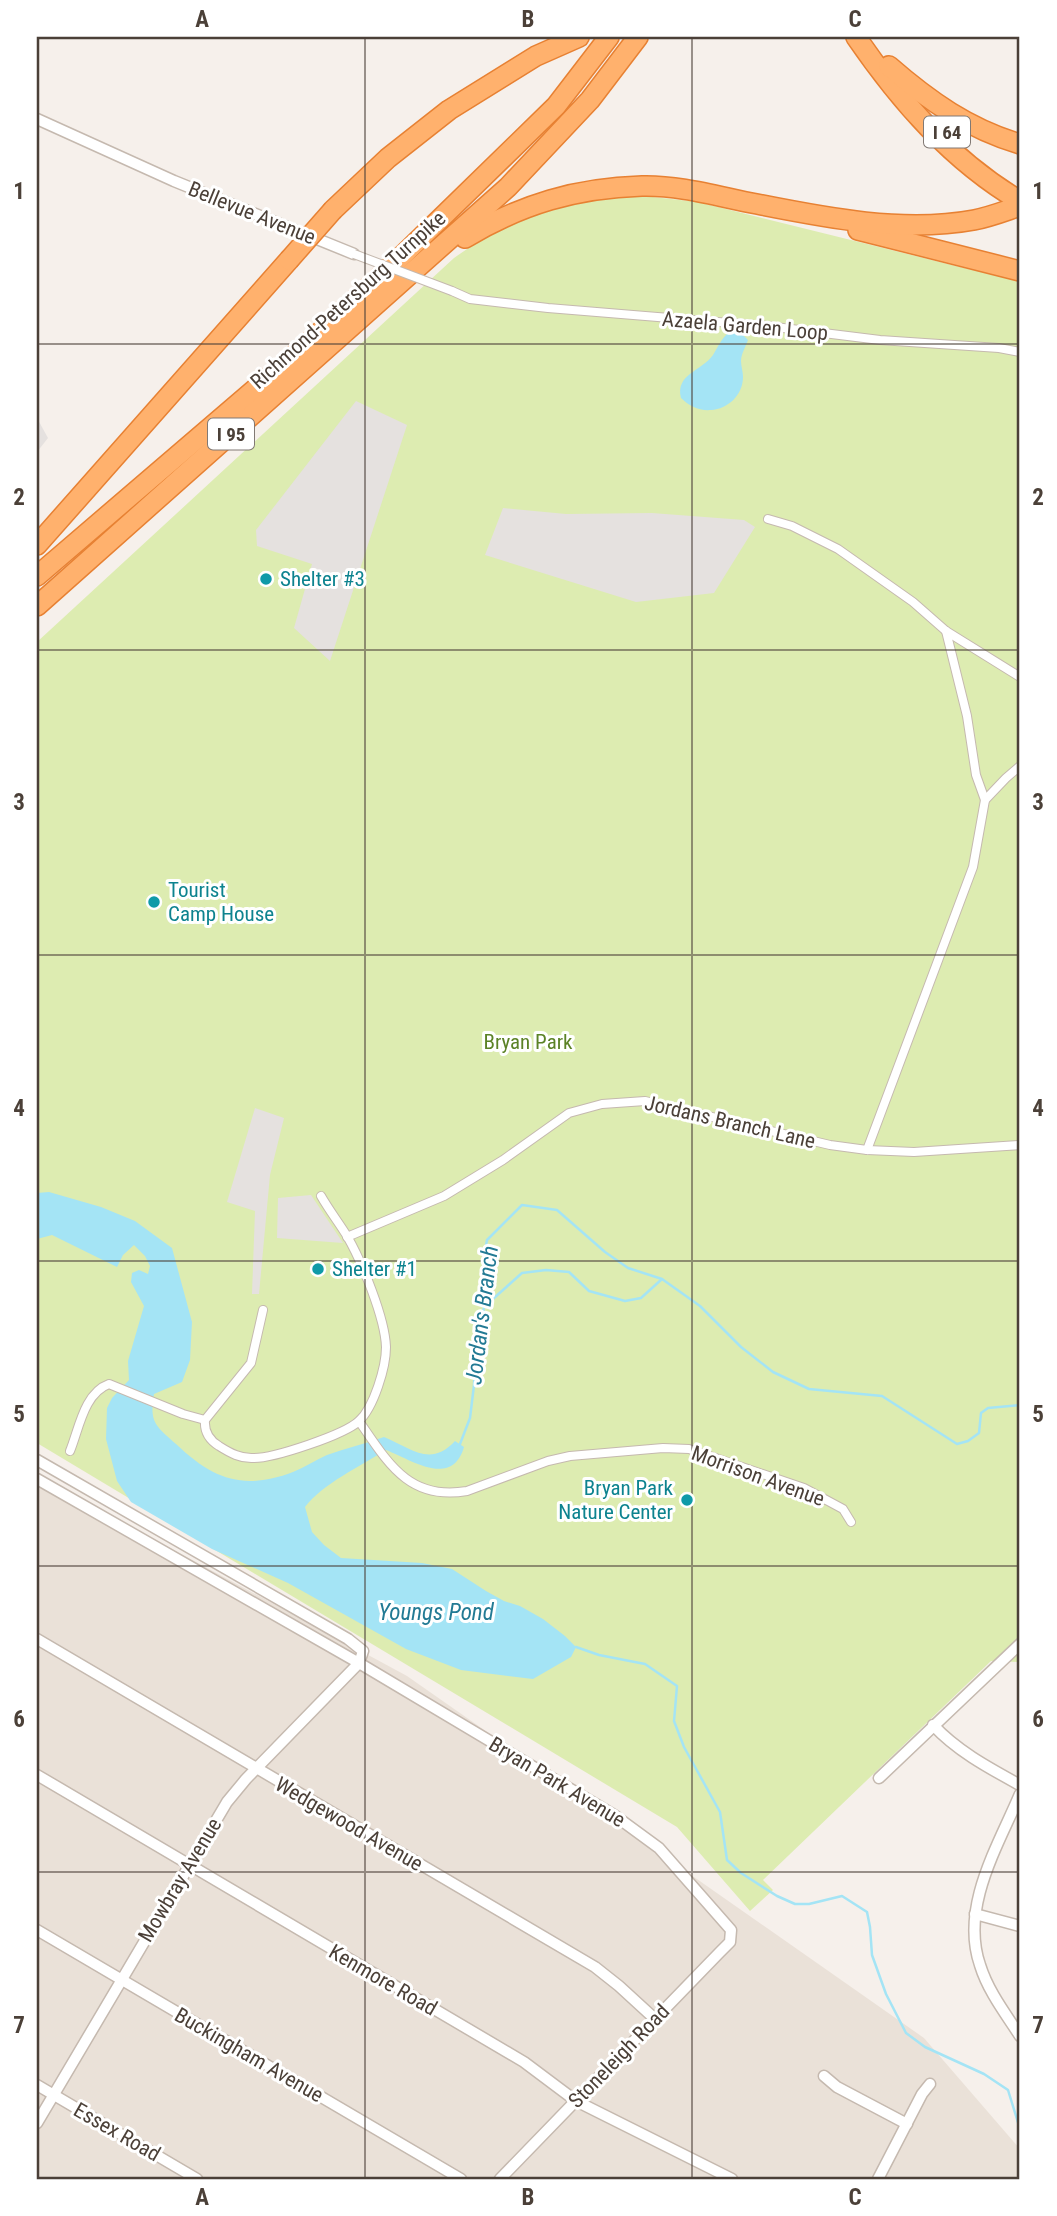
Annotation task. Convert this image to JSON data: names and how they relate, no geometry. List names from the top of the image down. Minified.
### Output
{"streets":{"highway":["I 64","Richmond-Petersburg Turnpike","I 95"],"street":["Bellevue Avenue","Azaela Garden Loop","Jordans Branch Lane","Morrison Avenue","Bryan Park Avenue","Wedgewood Avenue","Mowbray Avenue","Kenmore Road","Buckingham Avenue","Stoneleigh Road","Essex Road"]},"crossings":[["Bellevue Avenue","Azaela Garden Loop"],["Bryan Park Avenue","Mowbray Avenue"],["Bryan Park Avenue","Stoneleigh Road"],["Wedgewood Avenue","Mowbray Avenue"],["Wedgewood Avenue","Stoneleigh Road"],["Mowbray Avenue","Kenmore Road"],["Mowbray Avenue","Buckingham Avenue"],["Mowbray Avenue","Essex Road"],["Kenmore Road","Stoneleigh Road"]],"water":["Jordan's Branch","Youngs Pond"],"parks":["Bryan Park"],"places":["Shelter #3","Tourist Camp House","Shelter #1","Bryan Park Nature Center"],"grid":{"columns":["A","B","C"],"rows":["1","2","3","4","5","6","7"]}}
